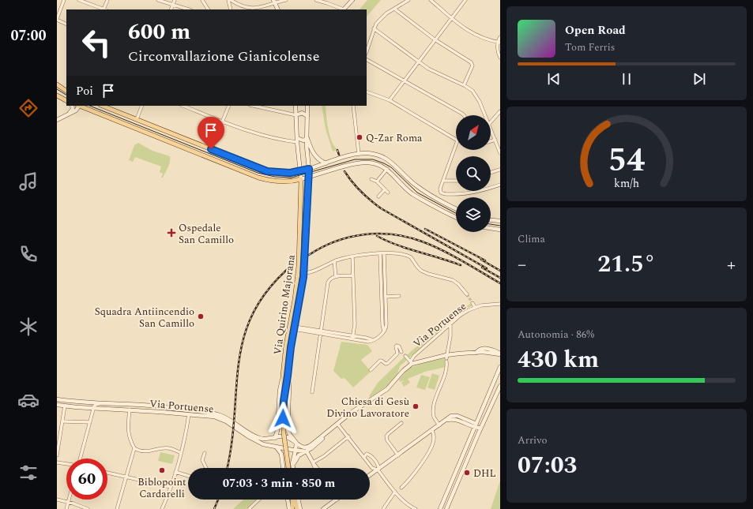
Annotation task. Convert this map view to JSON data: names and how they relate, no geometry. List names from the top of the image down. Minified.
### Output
{"streets":{"main road":["Via Quirino Majorana","Via Portuense"]},"crossings":[["Via Quirino Majorana","Via Portuense"]],"places":{"other":["Q-Zar Roma","Squadra Antiincendio San Camillo","Chiesa di Gesù Divino Lavoratore","Biblopoint Cardarelli","DHL"],"health":["Ospedale San Camillo"]},"north":"top right","page":{"tabs":"07:00","turn":["600 m","Circonvallazione Gianicolense"],"song":["Open Road","Tom Ferris"],"then":"Poi","tile":["Clima",["Autonomia · 86%","430 km"],["Arrivo","07:03"]],"heat":["−","21.5°","+"],"limit":"60","trip":"07:03 · 3 min · 850 m","gauge":["54","km/h"]}}
